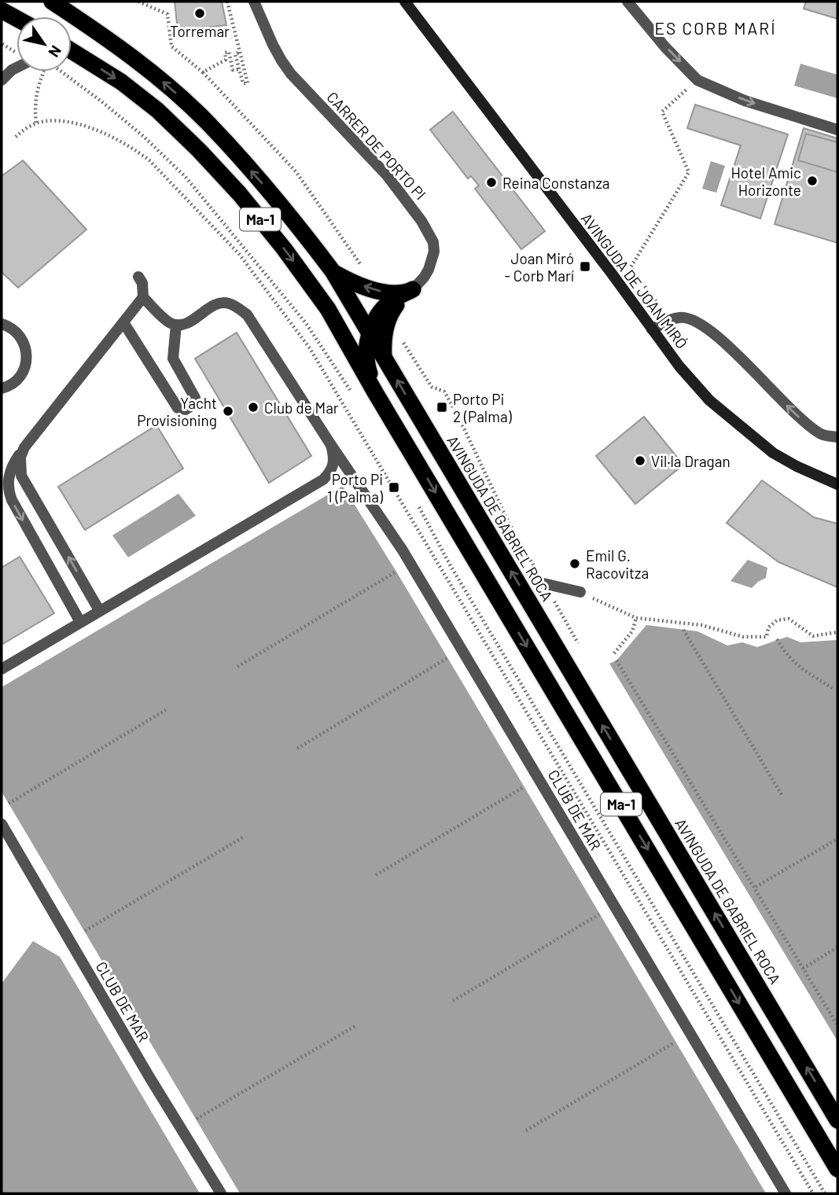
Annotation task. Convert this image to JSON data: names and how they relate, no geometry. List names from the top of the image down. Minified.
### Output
{"streets":{"highway":["Ma-1","AVINGUDA DE GABRIEL ROCA"],"street":["CARRER DE PORTO PI","AVINGUDA DE JOAN MIRÓ","CLUB DE MAR"]},"districts":["ES CORB MARÍ"],"places":{"other":["Torremar","Hotel Amic Horizonte","Reina Constanza","Club de Mar","Yacht Provisioning","Vil·la Dragan","Emil G. Racovitza"],"transit":["Joan Miró - Corb Marí","Porto Pi 2 (Palma)","Porto Pi 1 (Palma)"]},"north":"bottom right"}
